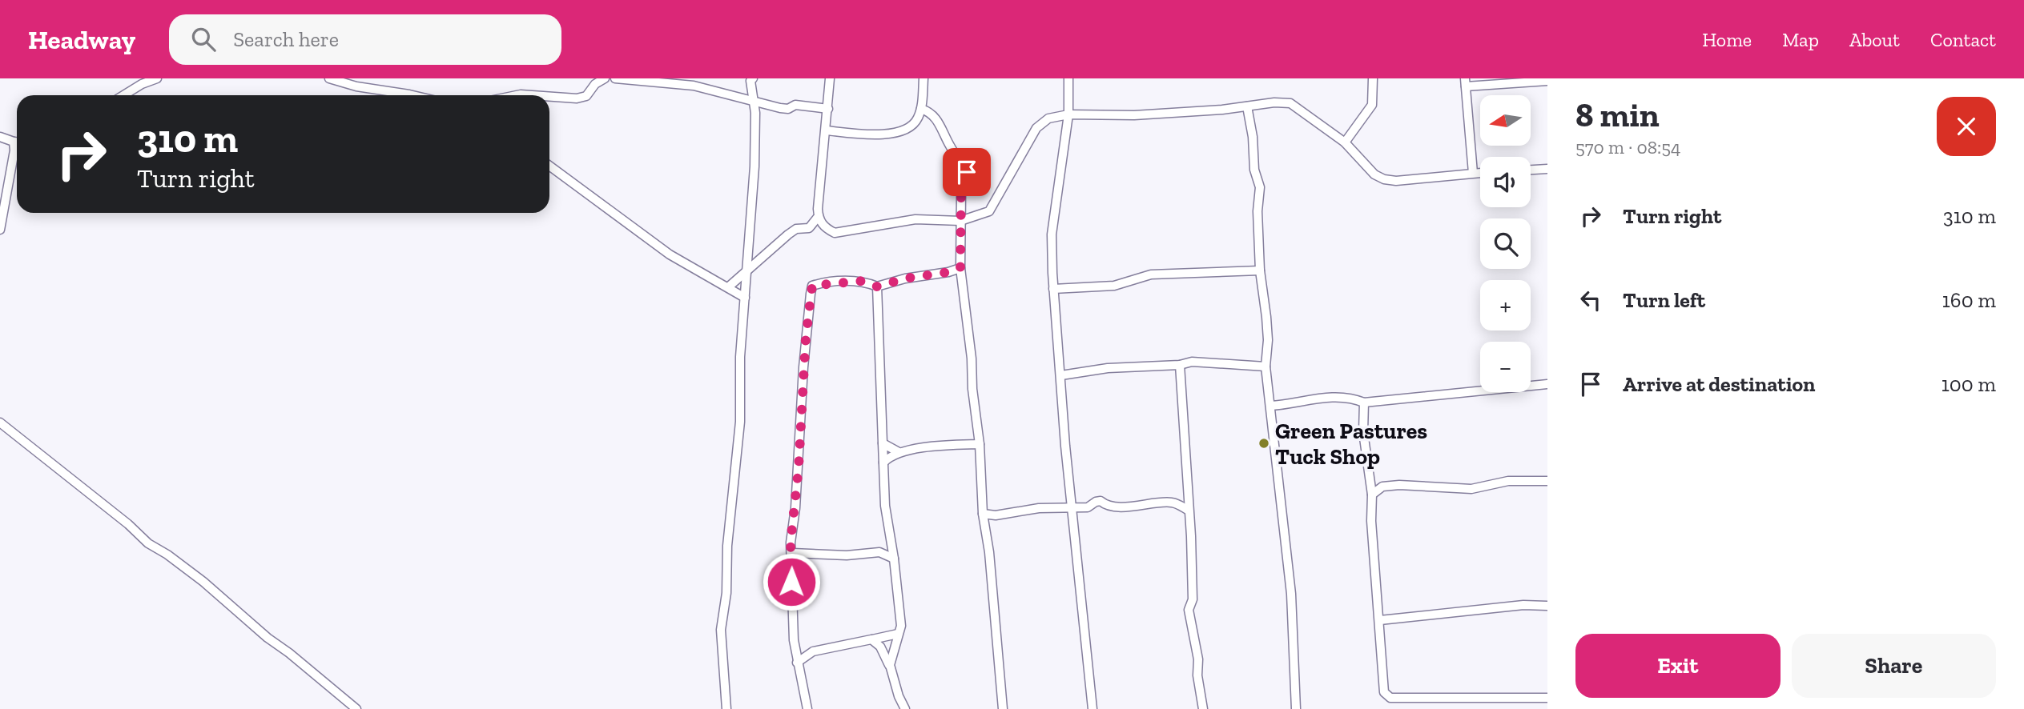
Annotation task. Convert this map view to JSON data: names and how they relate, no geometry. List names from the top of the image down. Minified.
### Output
{"places":["Green Pastures Tuck Shop"],"north":"left","page":{"header":"Headway","search":"Search here","nav":["Home","Map","About","Contact"],"heading":["8 min","570 m · 08:54"],"map_buttons":["+","−"],"turn":["310 m","Turn right"],"list":[{"name":"Turn right","value":"310 m"},{"name":"Turn left","value":"160 m"},{"name":"Arrive at destination","value":"100 m"}],"buttons":["Exit","Share"]}}
